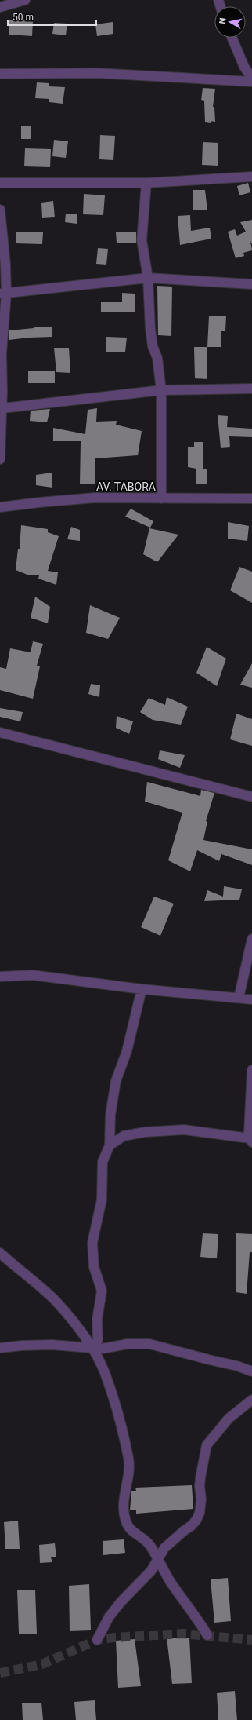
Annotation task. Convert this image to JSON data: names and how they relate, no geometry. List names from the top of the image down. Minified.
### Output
{"streets":{"street":["AV. TABORA"]},"scale_bar":"50 m","north":"left"}
